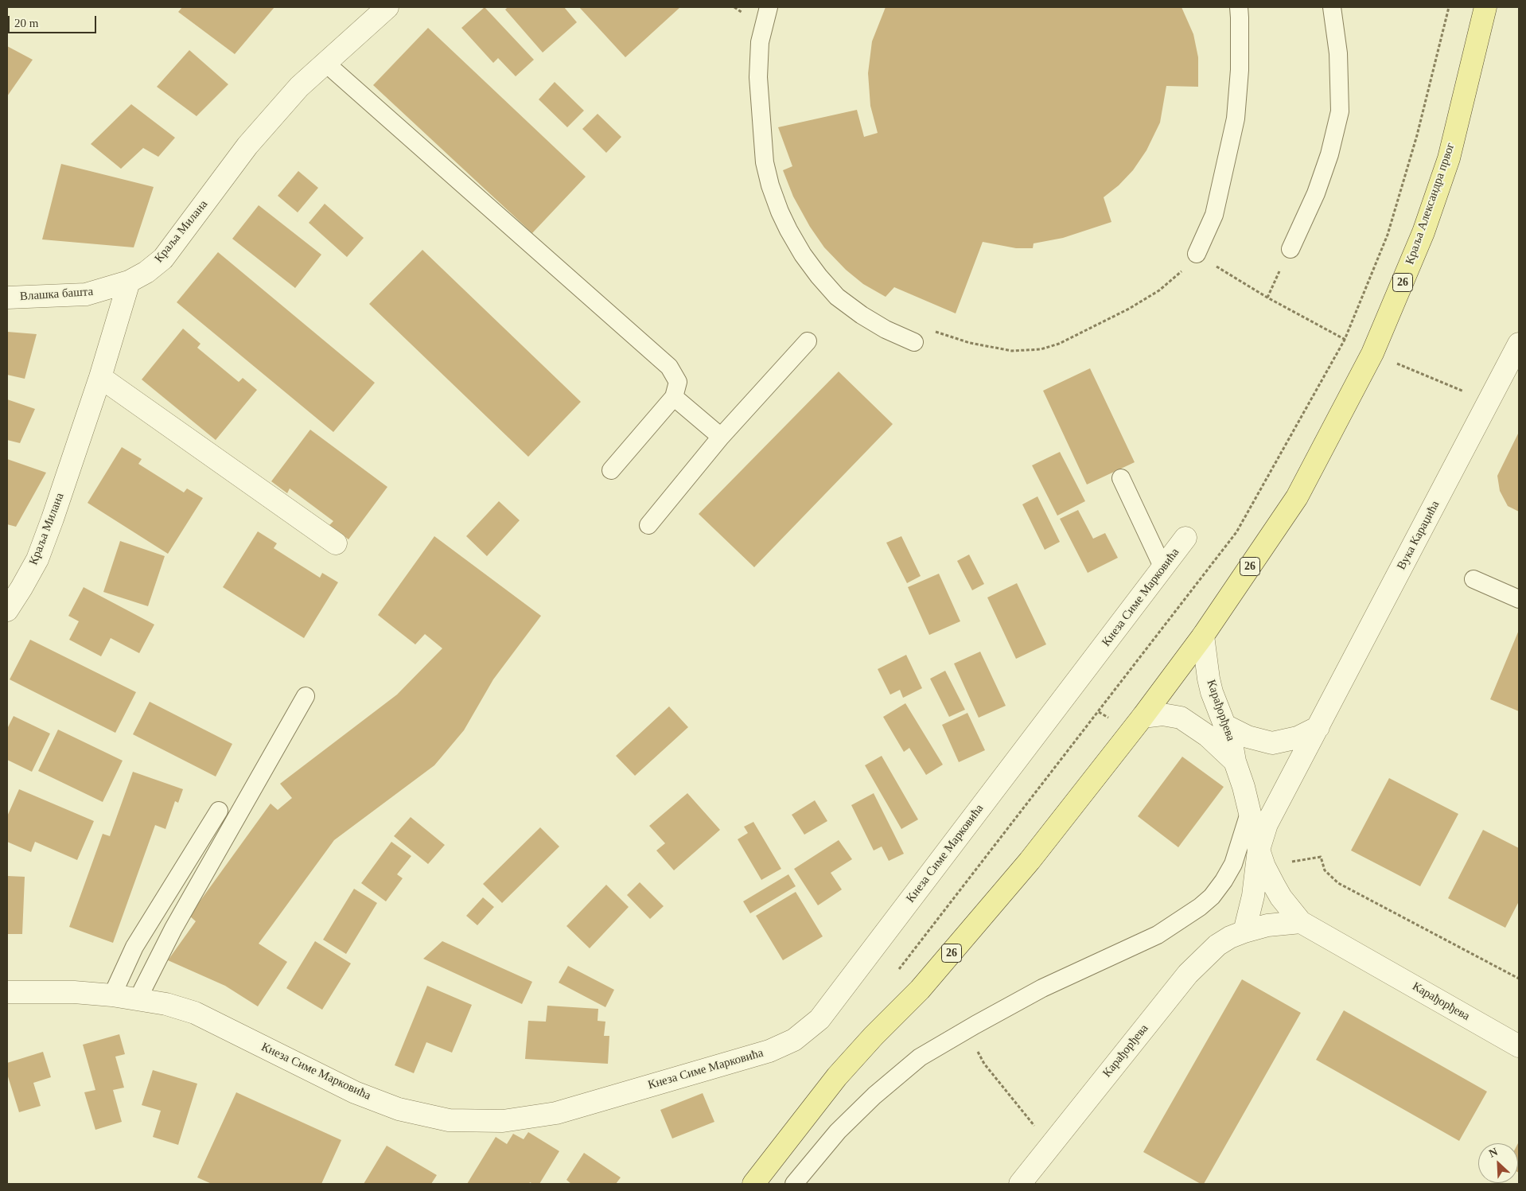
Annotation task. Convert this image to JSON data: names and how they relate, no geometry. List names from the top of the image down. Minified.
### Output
{"streets":{"main road":["Краља Александра првог","26"],"street":["Краља Милана","Влашка башта","Вука Караџића","Кнеза Симе Марковића","Карађорђева"]},"crossings":[["Краља Александра првог","26"],["Краља Александра првог","Карађорђева"],["Краља Милана","Влашка башта"],["26","Карађорђева"],["Вука Караџића","Карађорђева"]],"scale_bar":"20 m","north":"top left"}
